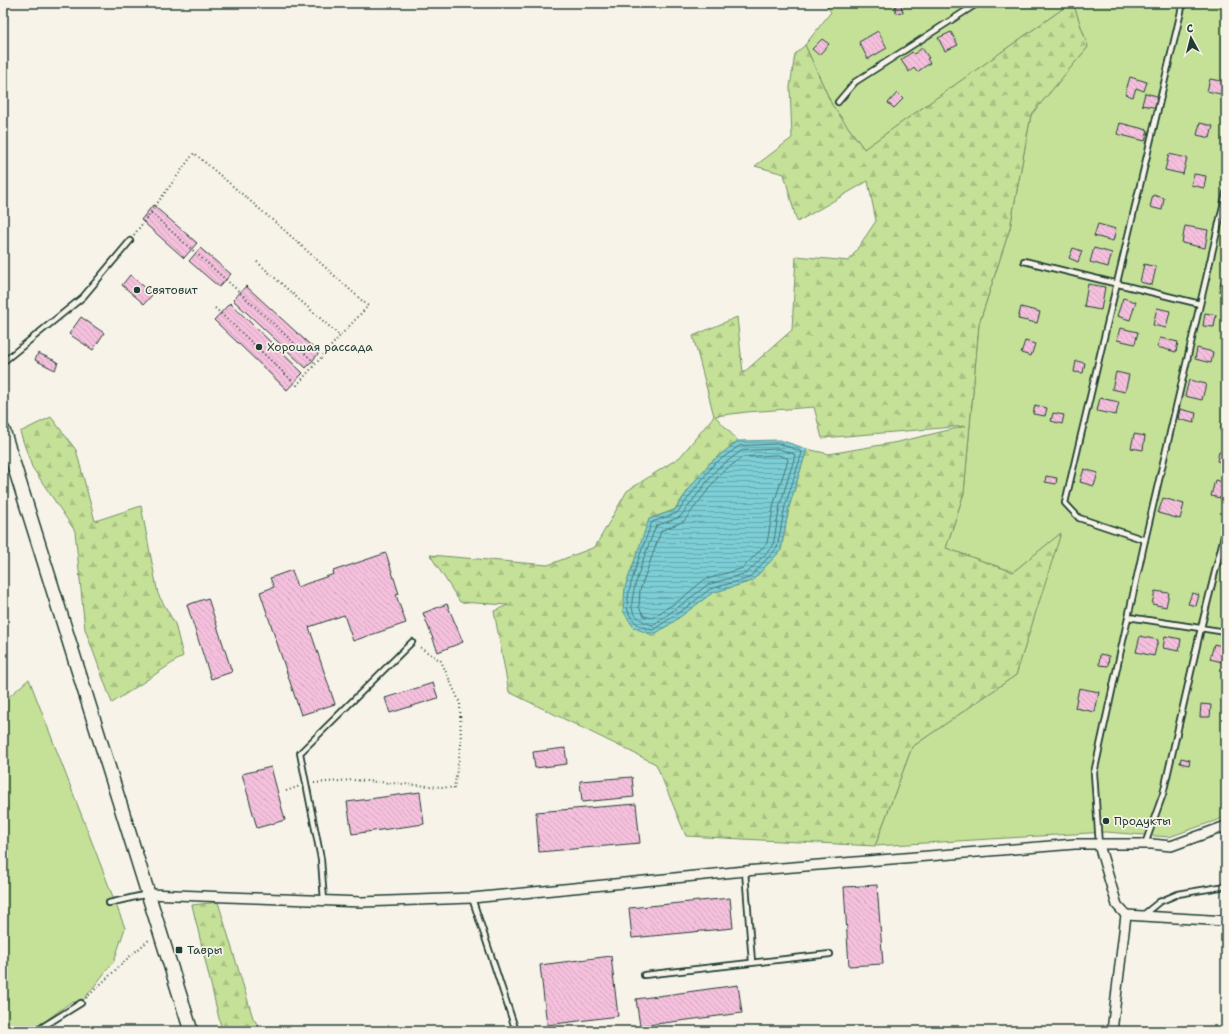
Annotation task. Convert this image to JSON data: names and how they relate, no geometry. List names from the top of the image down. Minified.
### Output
{"places":{"other":["Святовит","Хорошая рассада","Продукты"],"transit":["Тавры"]},"north":"top"}
